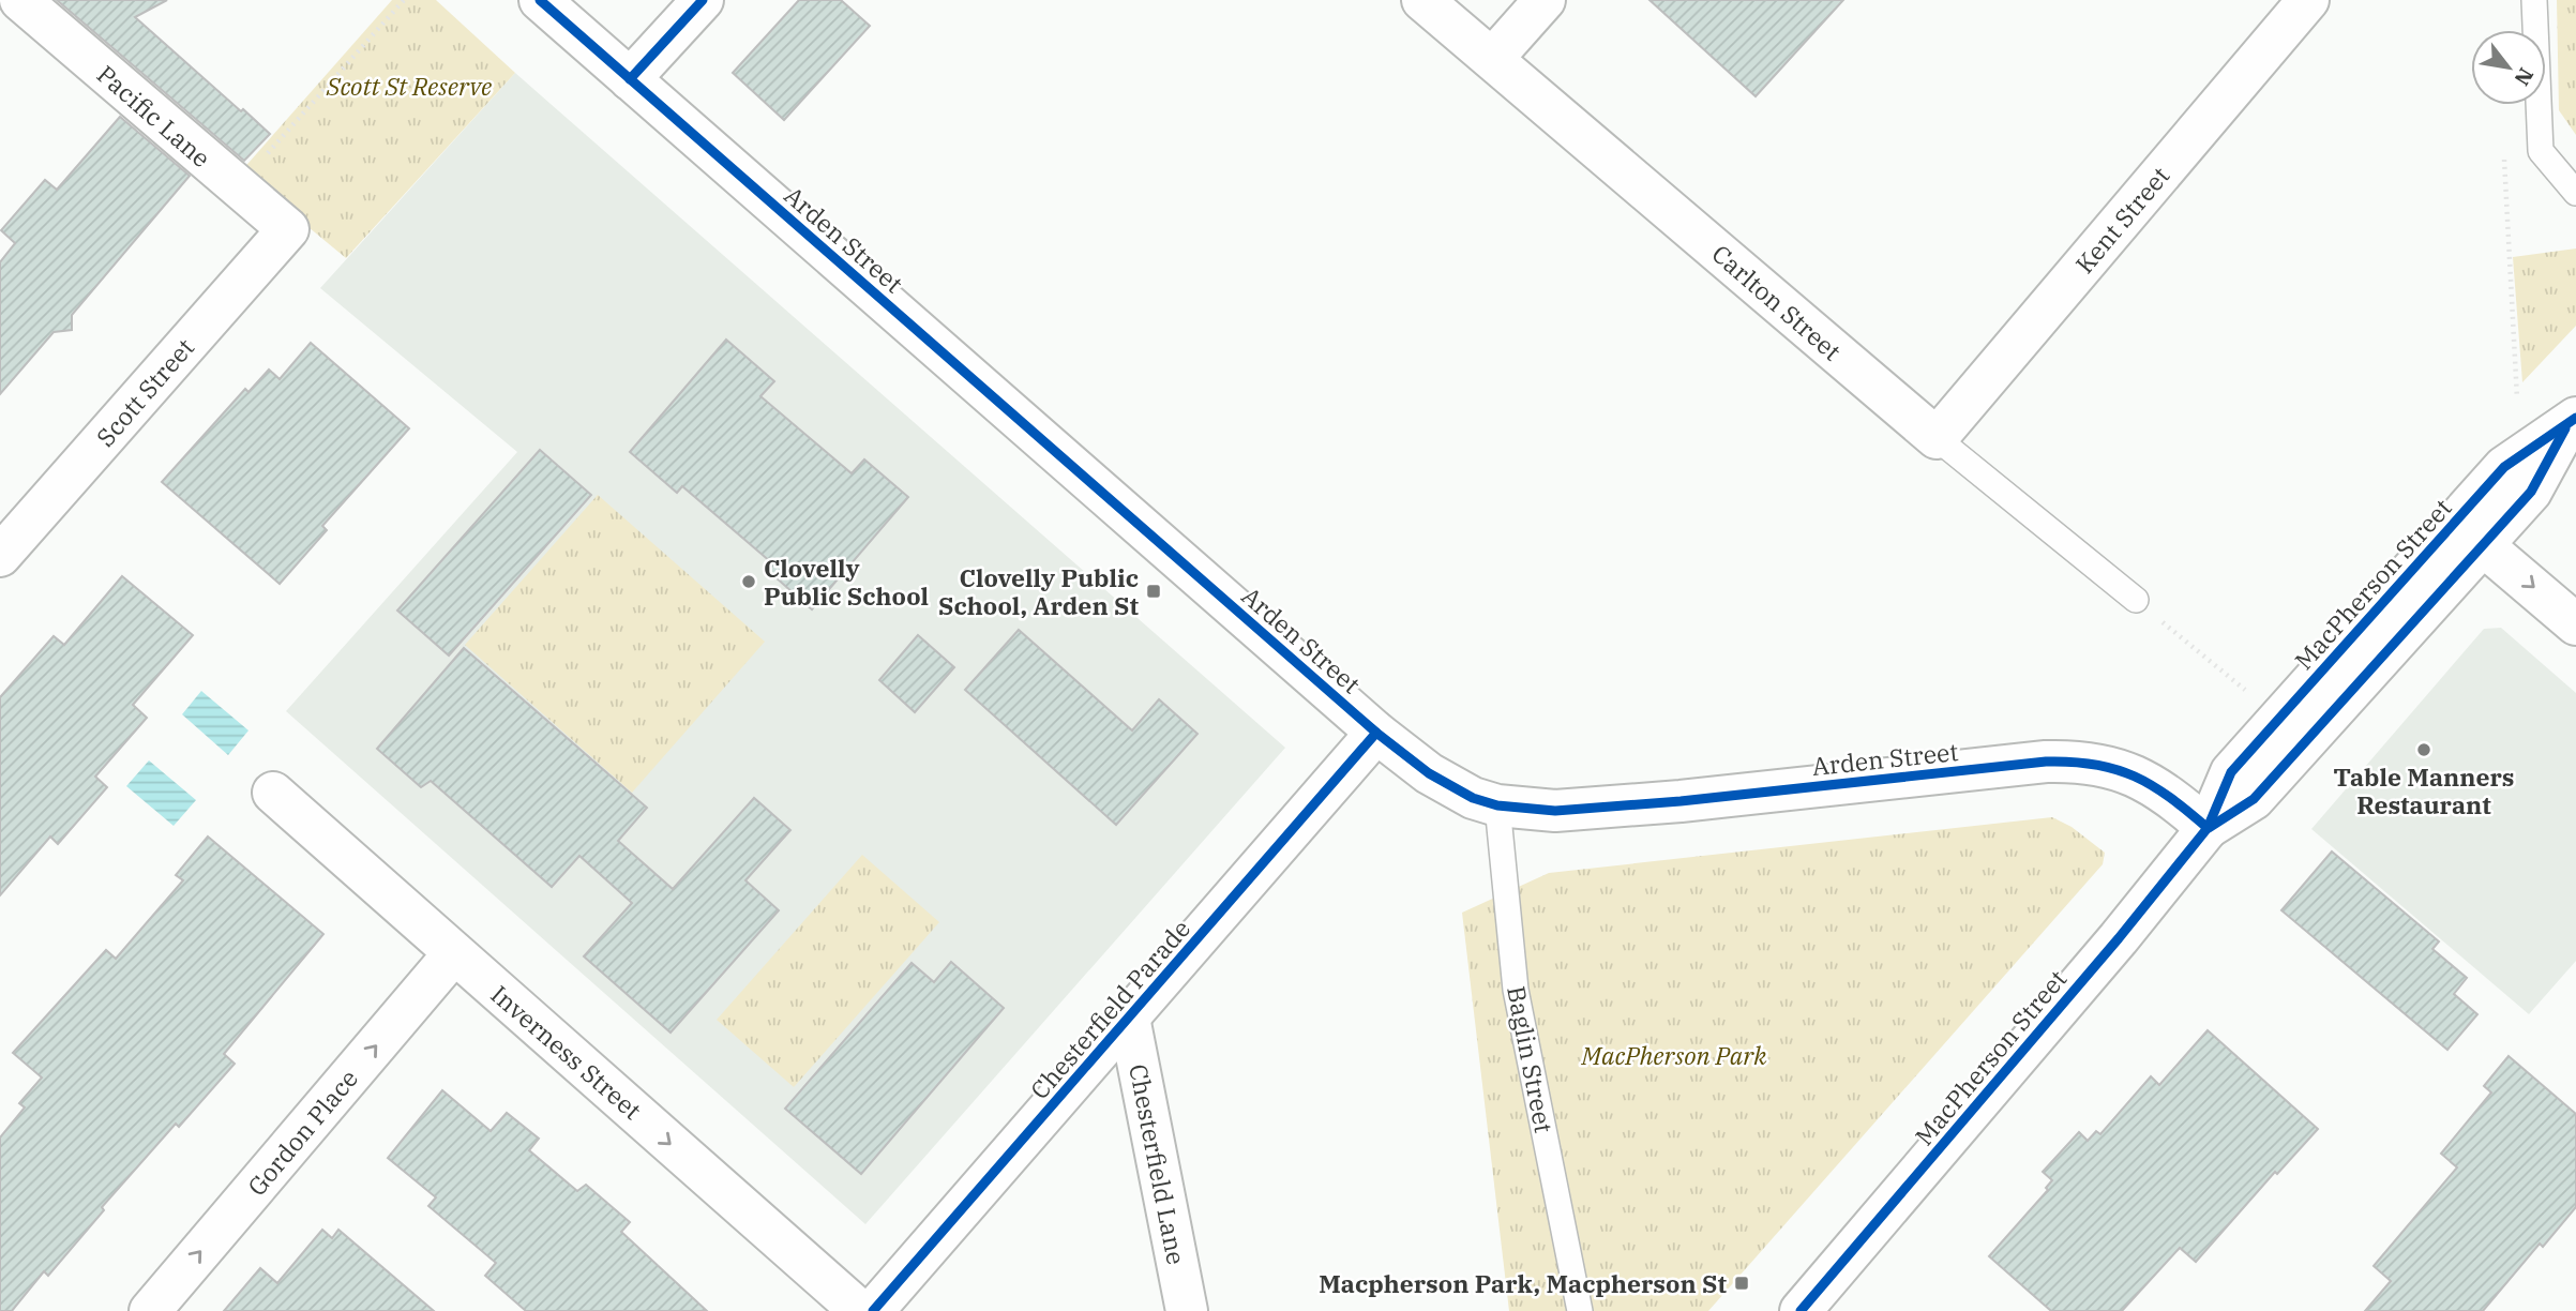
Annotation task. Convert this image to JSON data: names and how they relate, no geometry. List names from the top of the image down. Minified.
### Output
{"streets":{"street":["Pacific Lane","Kent Street","Arden Street","Carlton Street","Scott Street","MacPherson Street","Chesterfield Parade","Inverness Street","Gordon Place","Chesterfield Lane"],"lane":["Baglin Street"]},"crossings":[["Pacific Lane","Scott Street"],["Kent Street","Carlton Street"],["Arden Street","MacPherson Street"],["Arden Street","Chesterfield Parade"],["Arden Street","Baglin Street"],["Chesterfield Parade","Chesterfield Lane"],["Inverness Street","Gordon Place"]],"one_way":["Inverness Street","Gordon Place"],"parks":["Scott St Reserve","MacPherson Park"],"places":{"other":["Clovelly Public School","Table Manners Restaurant"],"transit":["Clovelly Public School, Arden St","Macpherson Park, Macpherson St"]},"north":"bottom right"}
